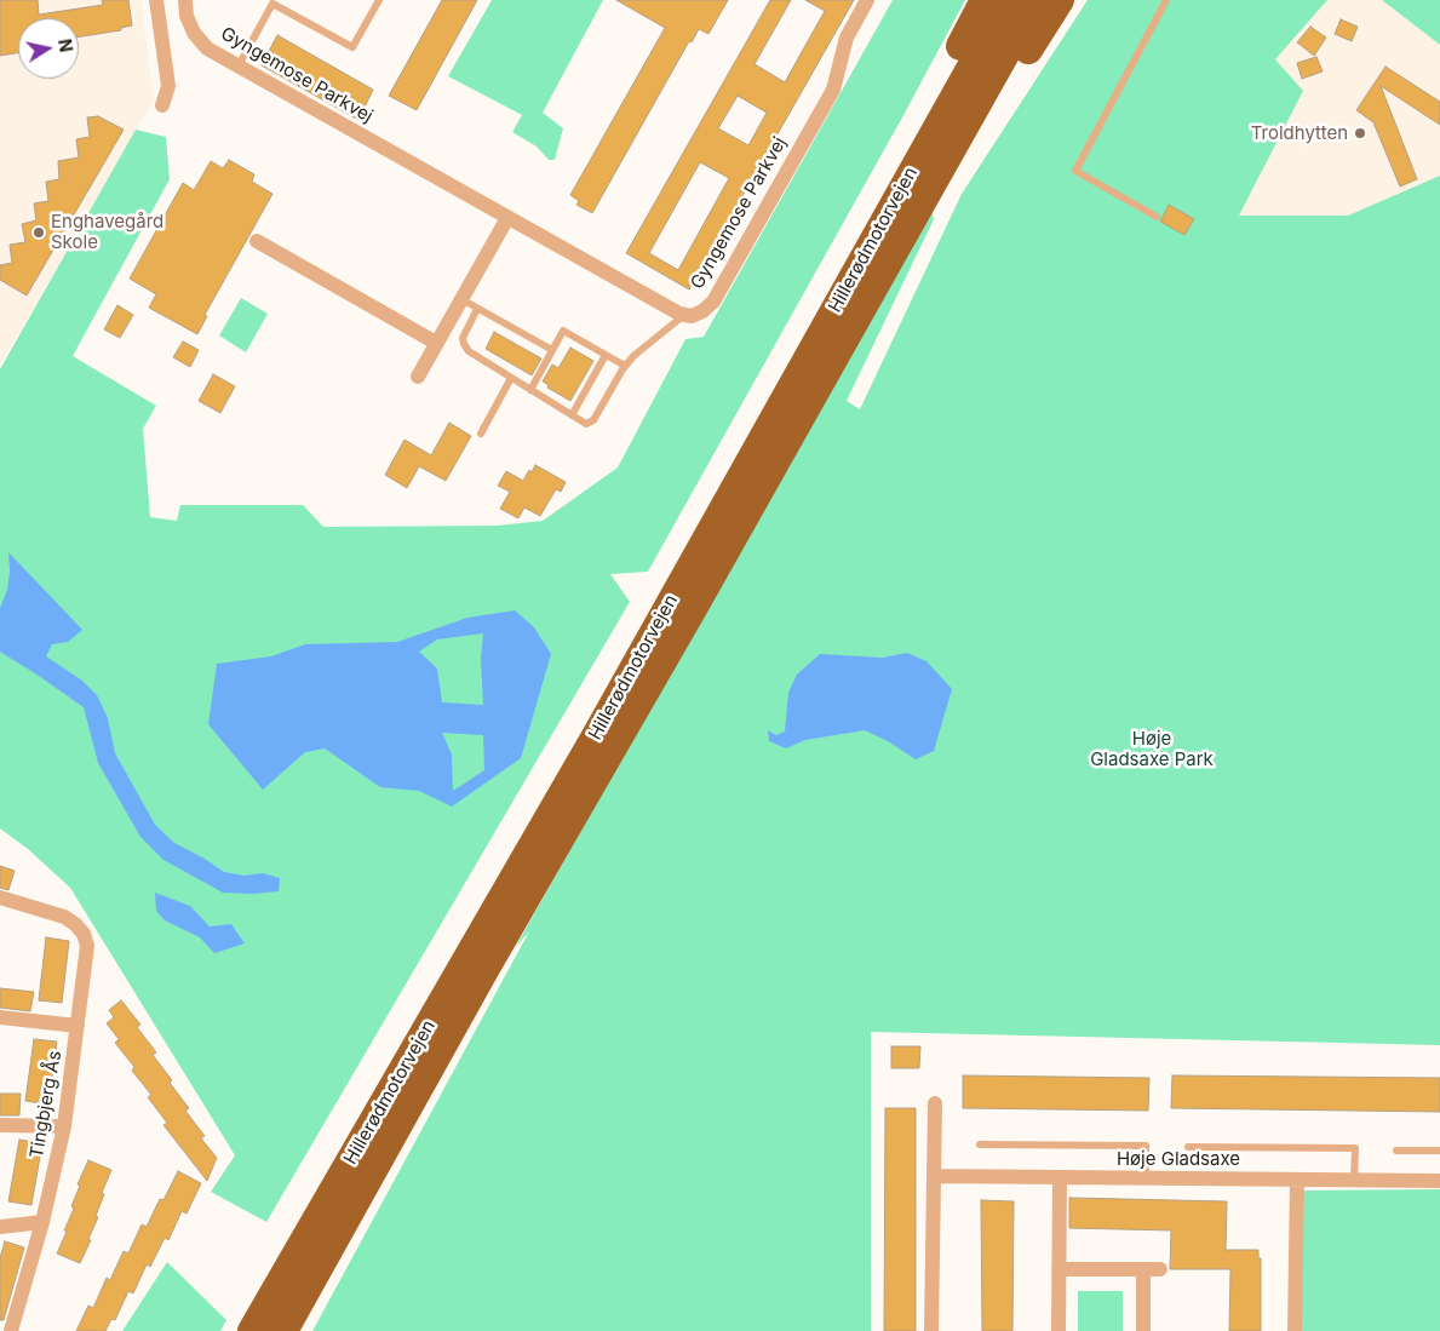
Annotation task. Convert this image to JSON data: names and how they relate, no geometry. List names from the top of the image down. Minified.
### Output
{"streets":{"highway":["Hillerødmotorvejen"],"street":["Gyngemose Parkvej","Tingbjerg Ås","Høje Gladsaxe"]},"parks":["Høje Gladsaxe Park"],"places":["Troldhytten","Enghavegård Skole"],"north":"right"}
